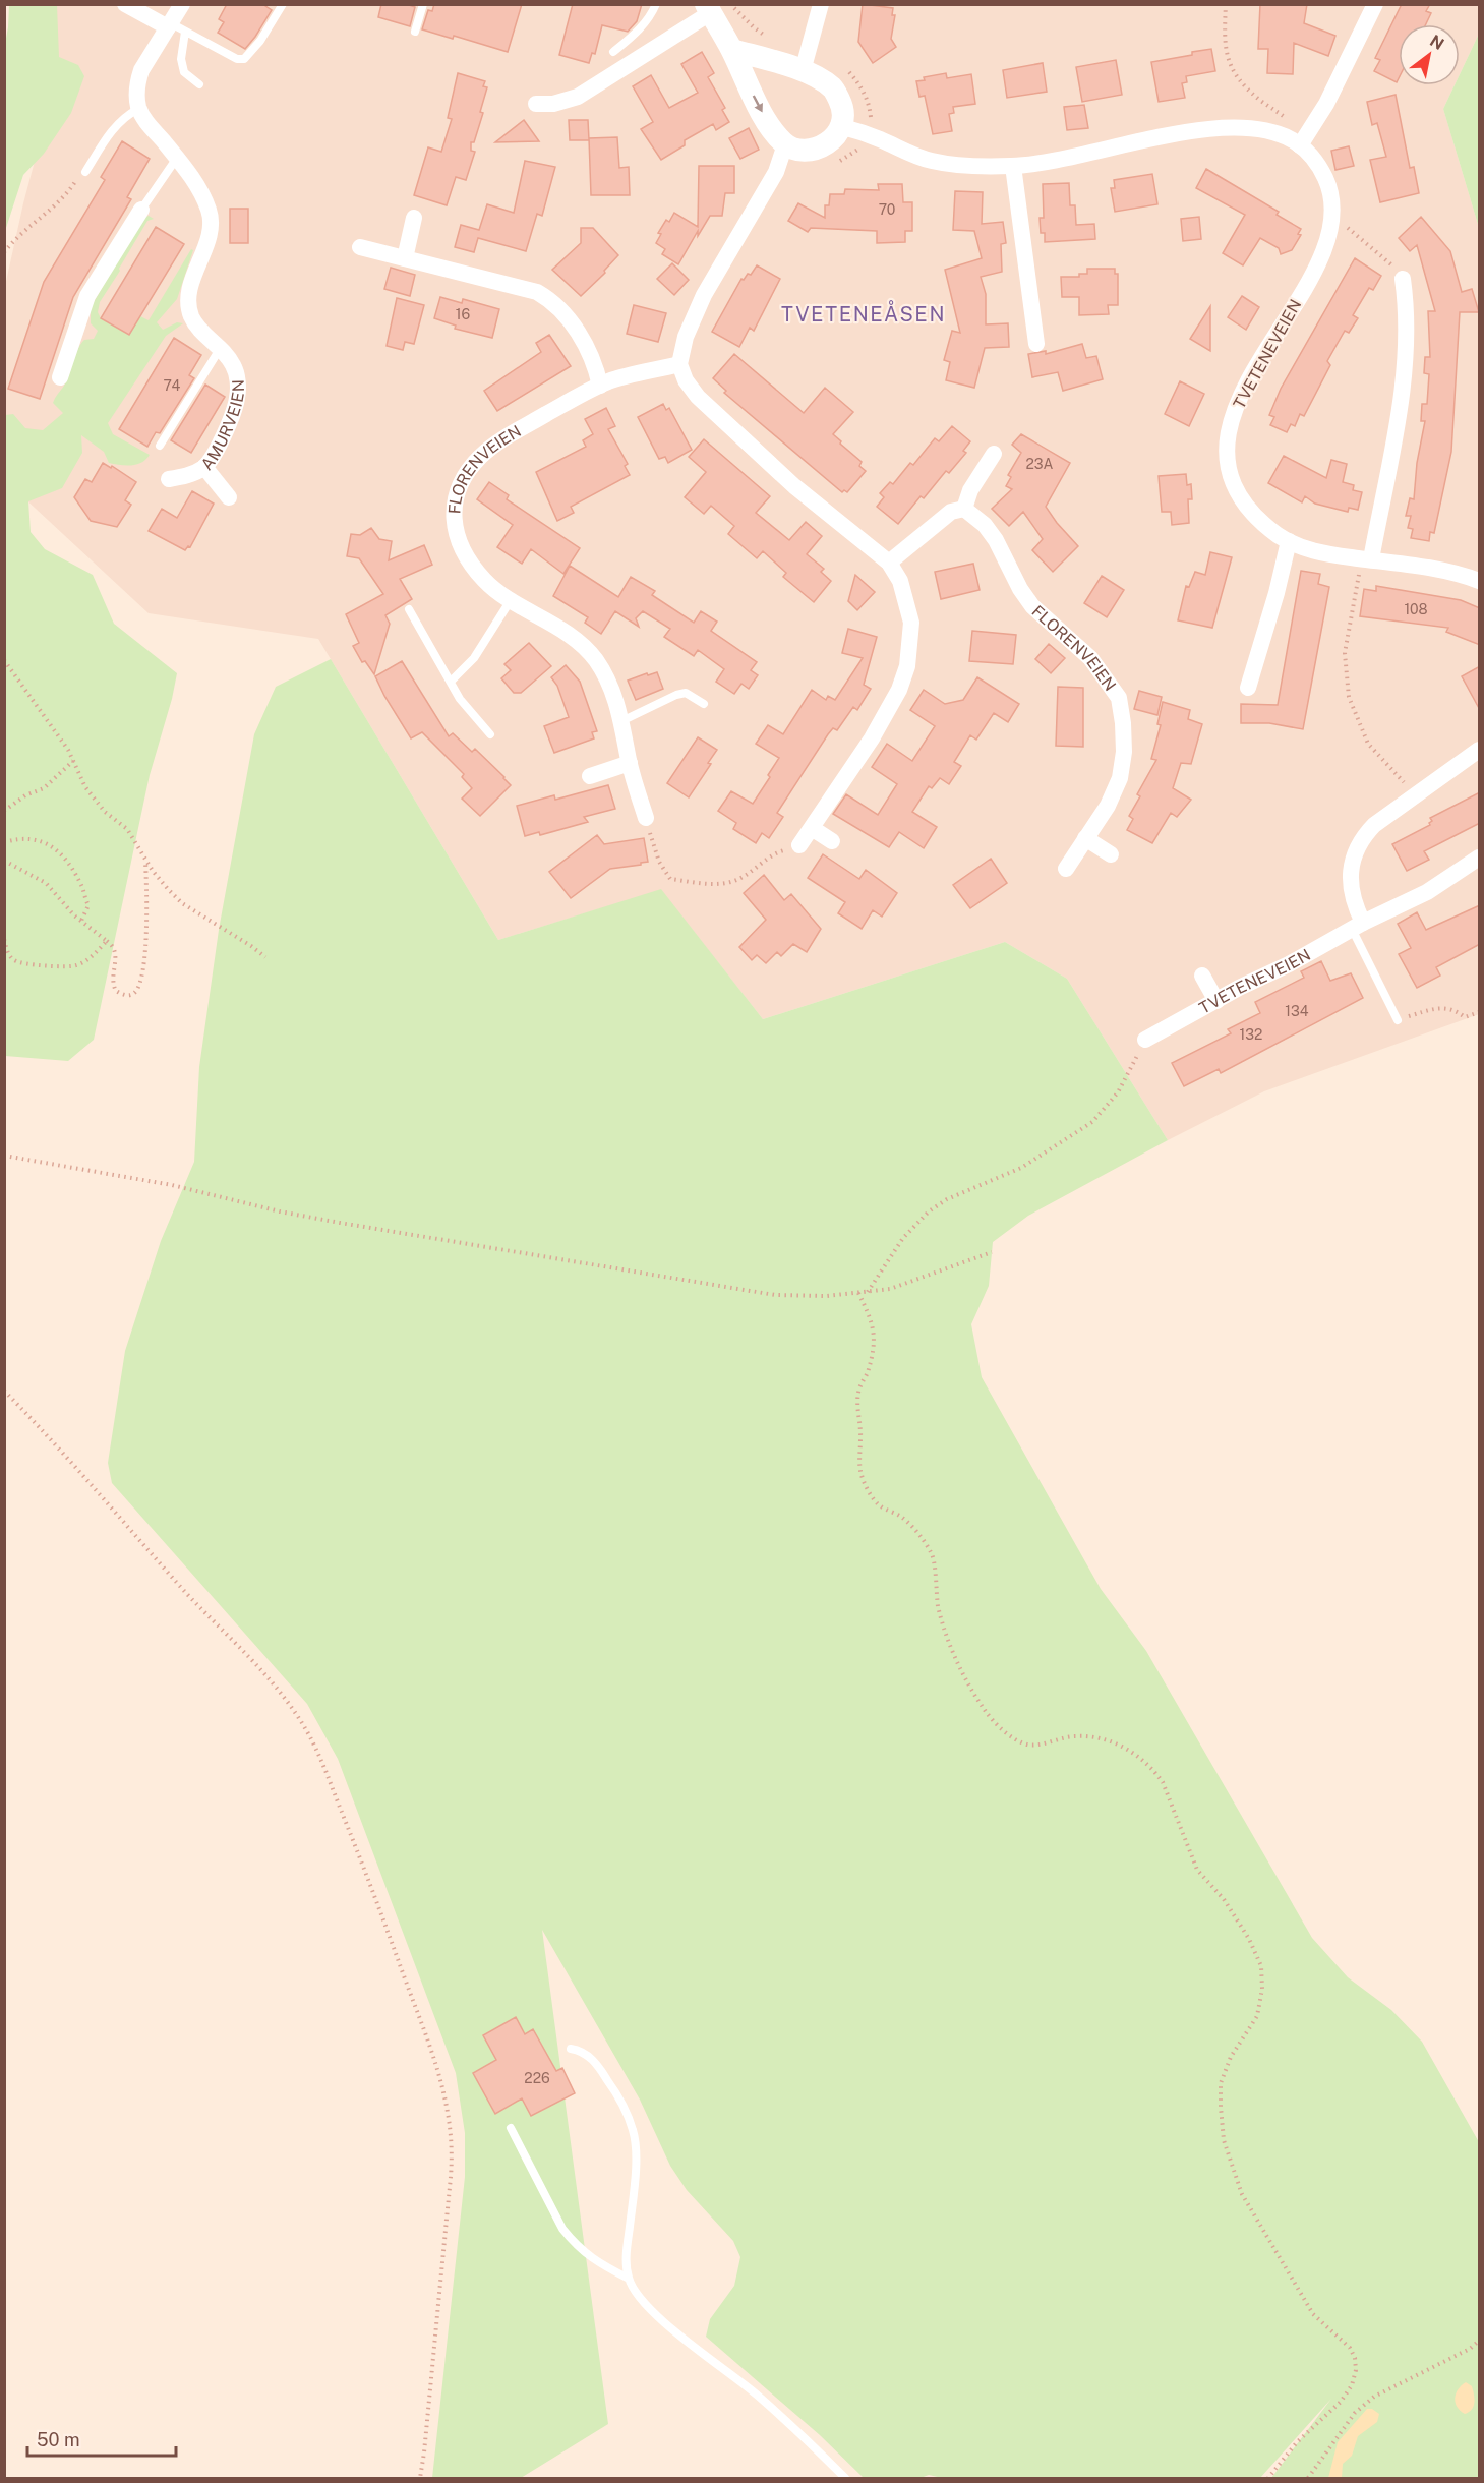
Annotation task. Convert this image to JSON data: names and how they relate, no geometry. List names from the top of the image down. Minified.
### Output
{"streets":{"street":["TVETENEVEIEN","AMURVEIEN","FLORENVEIEN"]},"districts":["TVETENEÅSEN"],"house_numbers":["70","16","74","23A","108","134","132","226"],"scale_bar":"50 m","north":"top right"}
